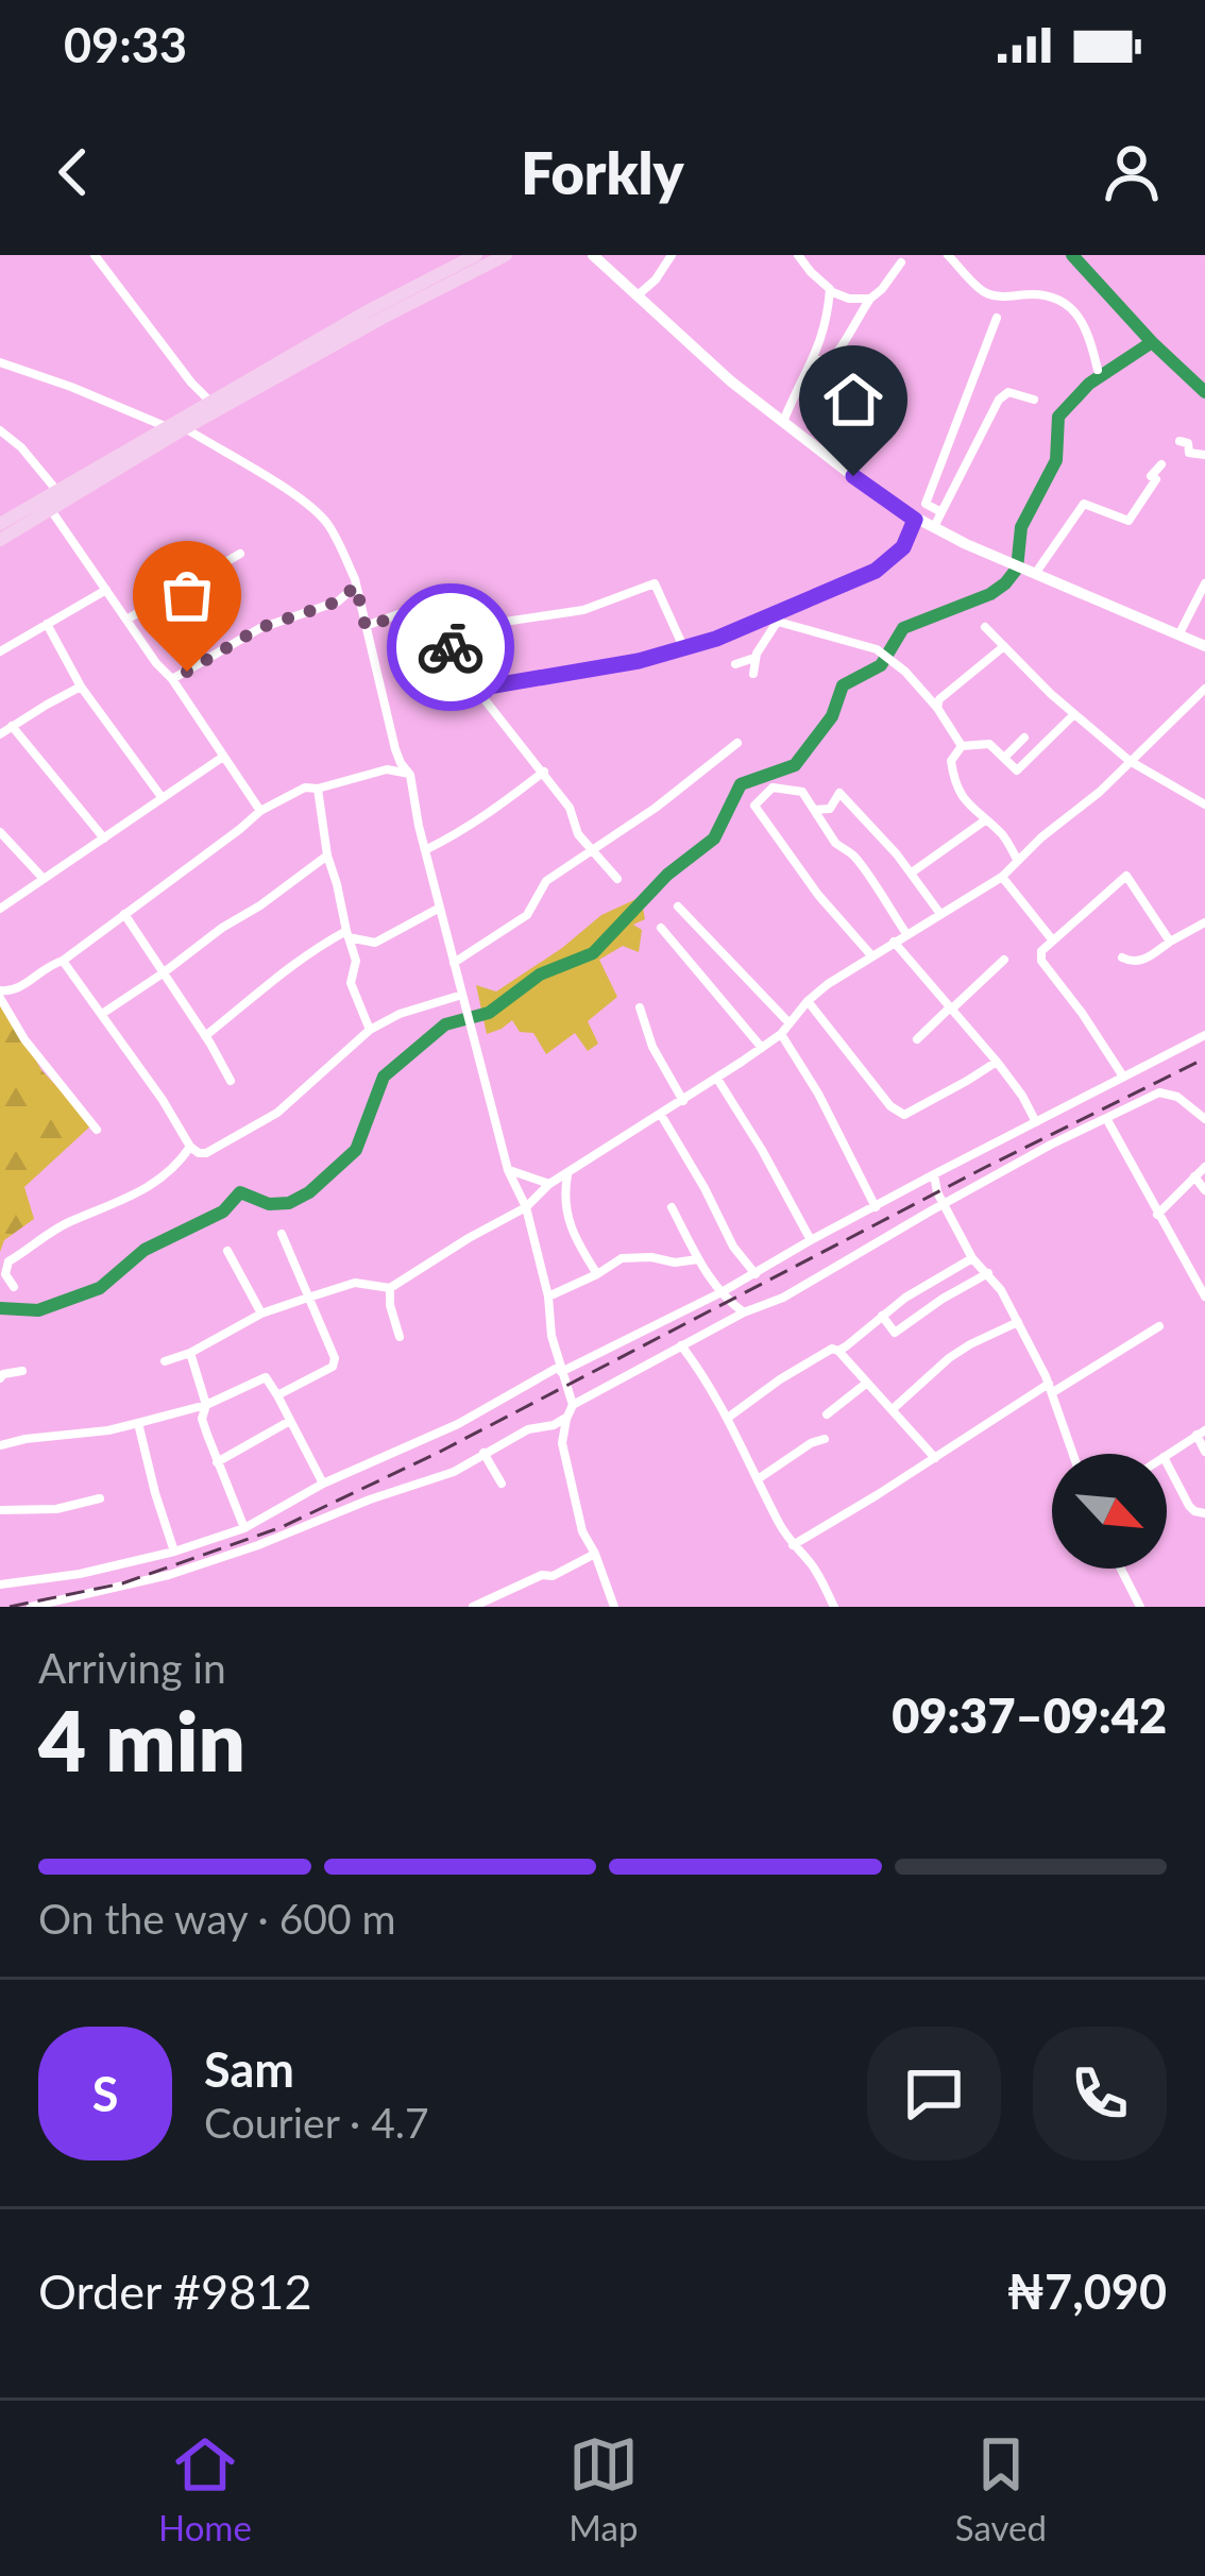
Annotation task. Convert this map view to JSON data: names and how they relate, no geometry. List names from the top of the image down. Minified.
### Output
{"north":"bottom right","page":{"status":"09:33","header":"Forkly","heading":["4 min","Arriving in","09:37–09:42"],"panel":["Sam","Courier · 4.7","Order #9812","₦7,090"],"bar":"On the way · 600 m","round":"S","tabs":["Home","Map","Saved"]}}
